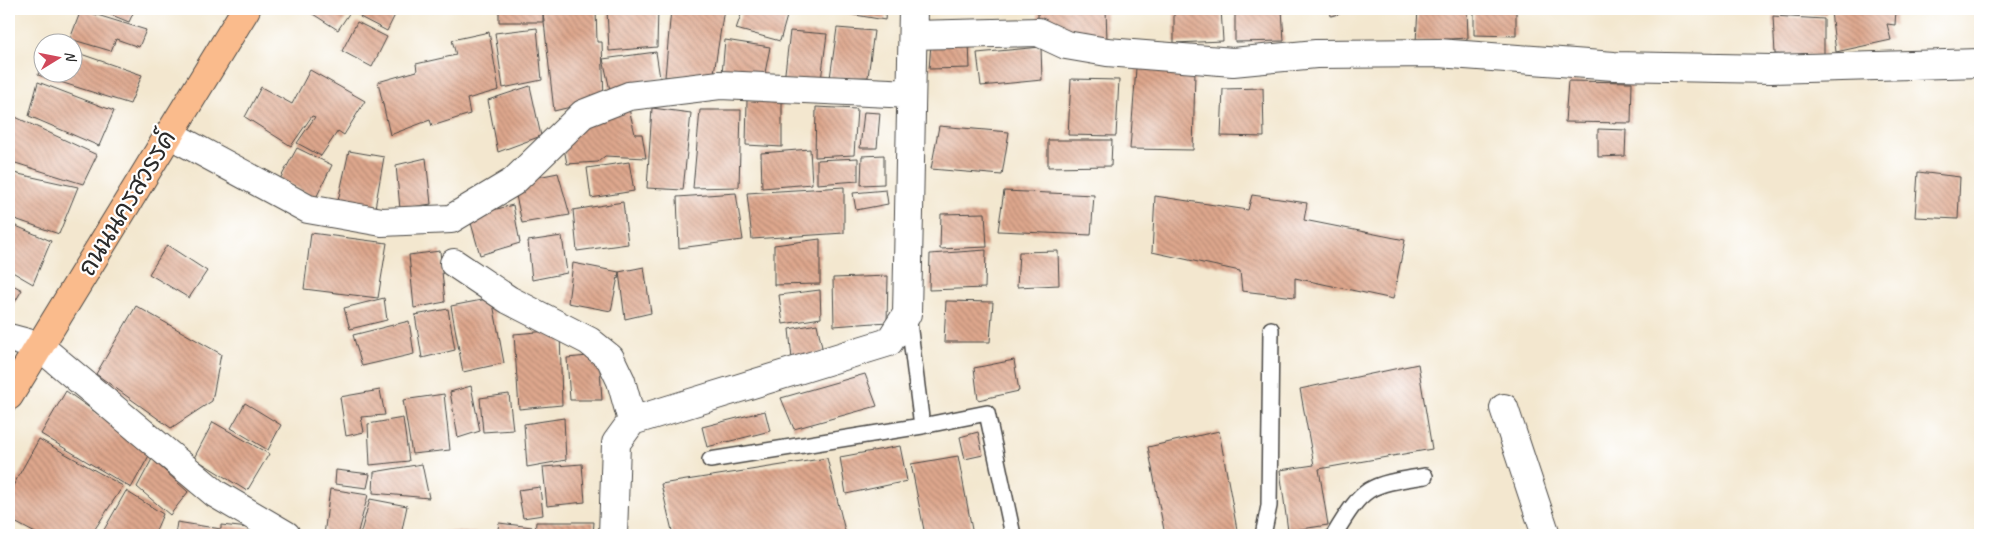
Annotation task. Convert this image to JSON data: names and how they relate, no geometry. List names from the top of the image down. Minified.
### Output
{"streets":{"main road":["ถนนนครสวรรค์"]},"north":"right"}
